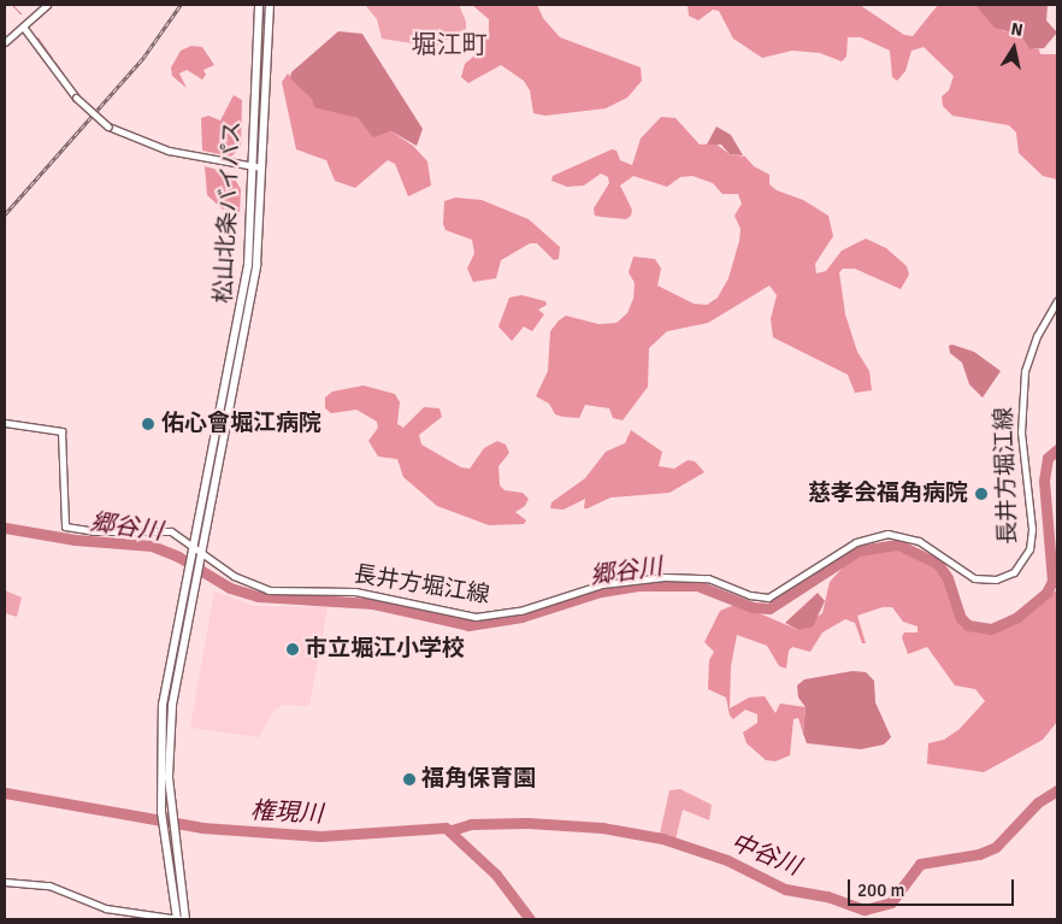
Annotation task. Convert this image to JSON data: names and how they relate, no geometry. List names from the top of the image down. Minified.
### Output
{"streets":{"highway":["松山北条バイパス"],"main road":["長井方堀江線"]},"crossings":[["松山北条バイパス","長井方堀江線"]],"districts":["堀江町"],"water":["郷谷川","権現川","中谷川"],"places":["佑心會堀江病院","慈孝会福角病院","市立堀江小学校","福角保育園"],"scale_bar":"200 m","north":"top"}
